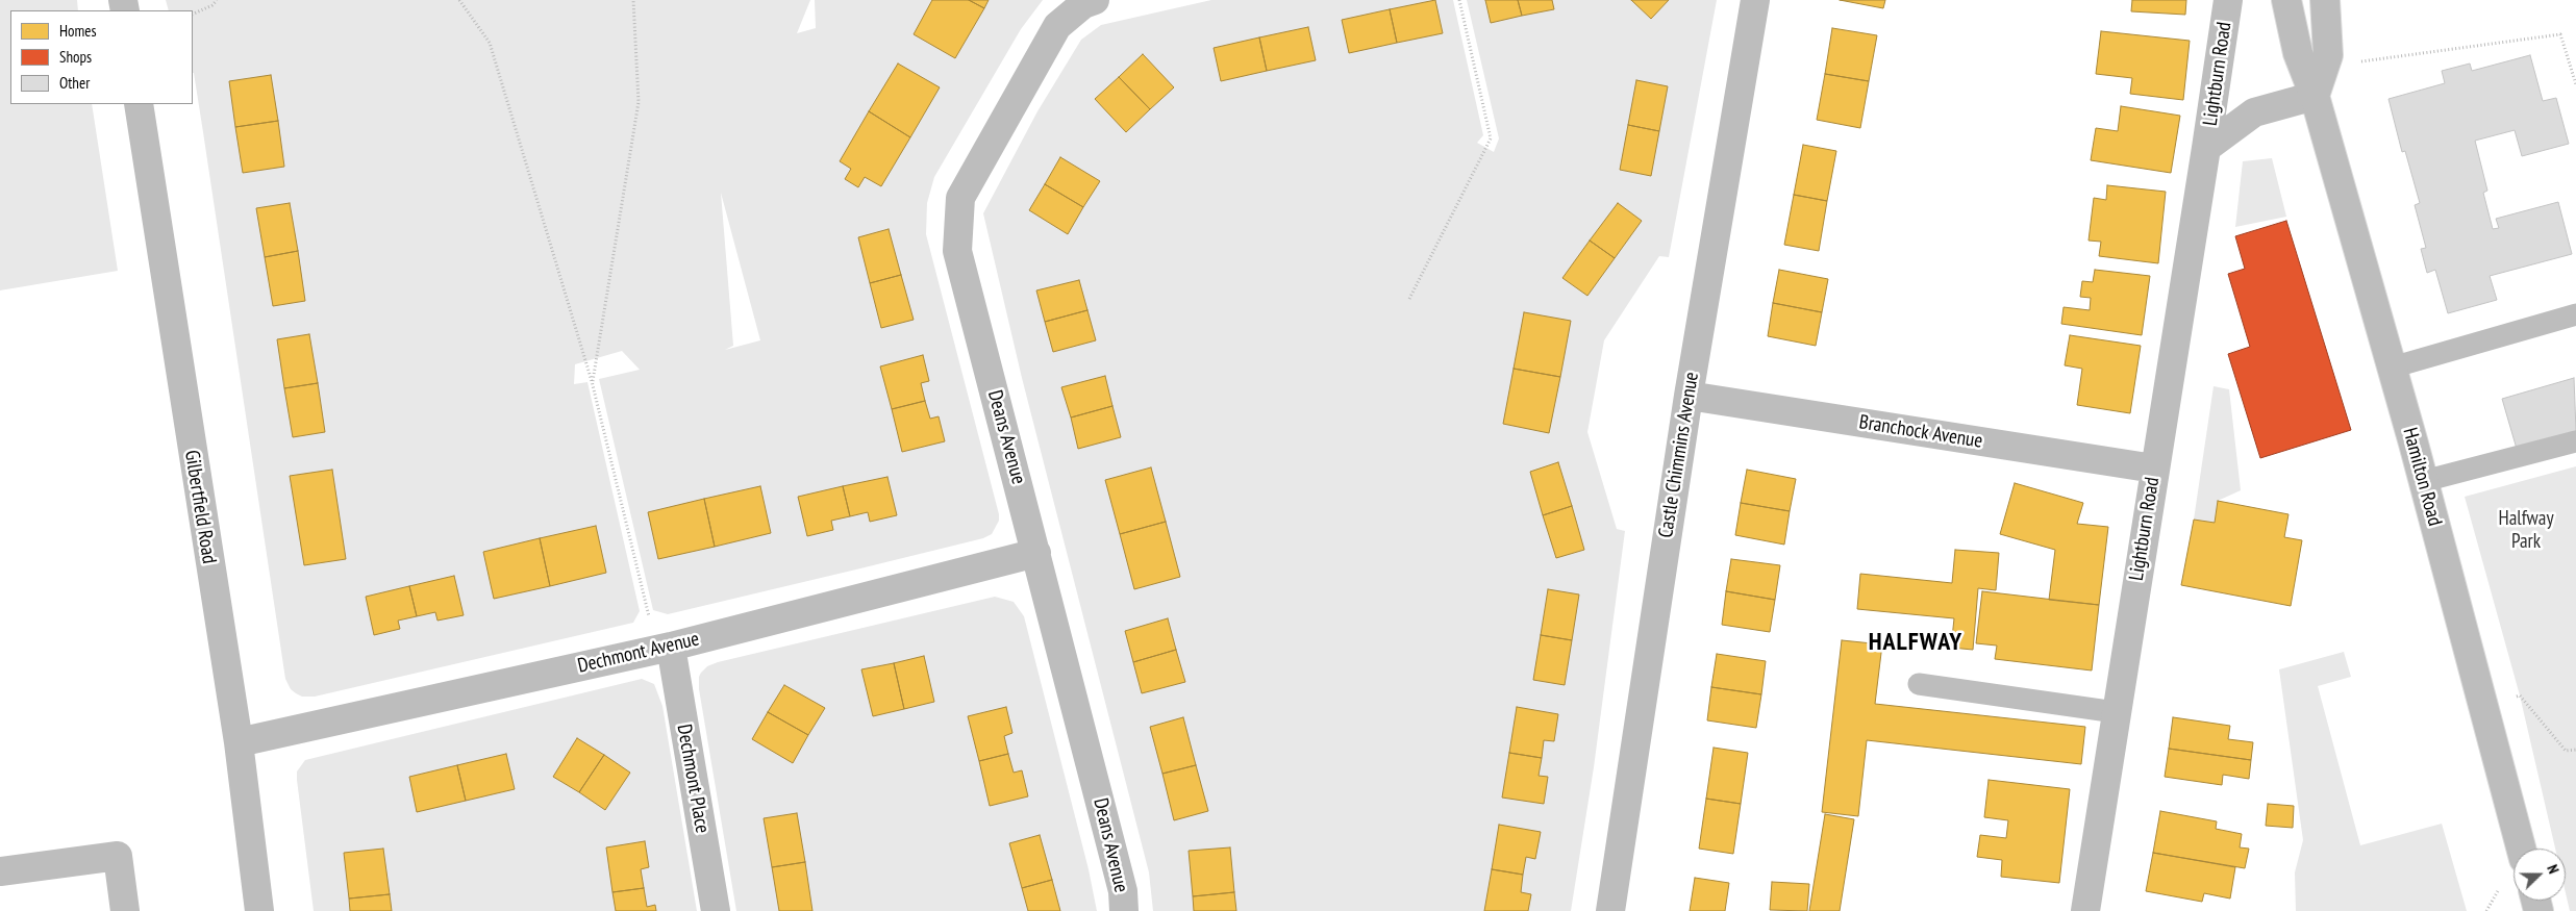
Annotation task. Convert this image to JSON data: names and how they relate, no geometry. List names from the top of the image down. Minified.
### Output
{"streets":{"street":["Lightburn Road","Branchock Avenue","Deans Avenue","Castle Chimmins Avenue","Hamilton Road","Gilbertfield Road","Dechmont Avenue","Dechmont Place"]},"crossings":[["Lightburn Road","Branchock Avenue"],["Lightburn Road","Hamilton Road"],["Branchock Avenue","Castle Chimmins Avenue"],["Deans Avenue","Dechmont Avenue"],["Gilbertfield Road","Dechmont Avenue"],["Dechmont Avenue","Dechmont Place"]],"districts":["HALFWAY"],"parks":["Halfway Park"],"legend":["Homes","Shops","Other"],"north":"right"}
